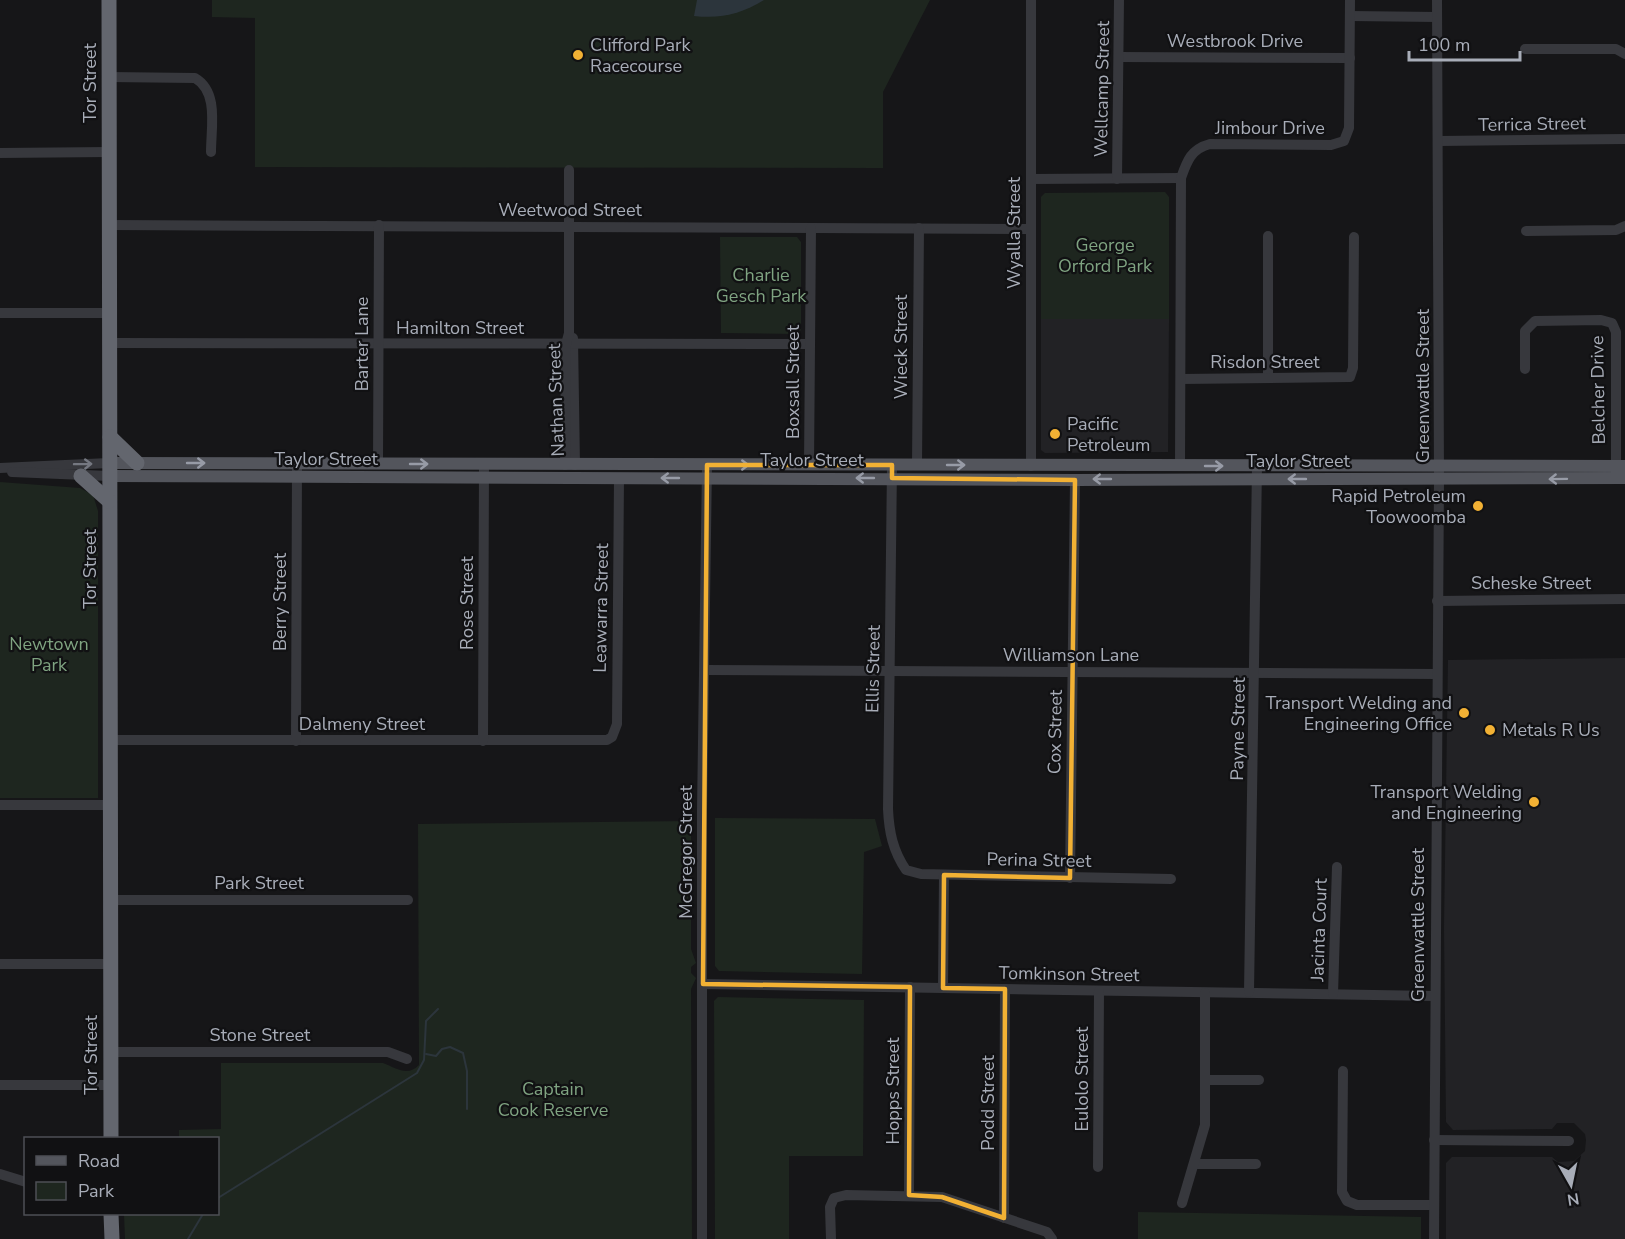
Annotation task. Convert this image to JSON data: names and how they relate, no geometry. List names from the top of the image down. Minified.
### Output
{"streets":{"highway":["Tor Street"],"main road":["Taylor Street"],"street":["Westbrook Drive","Wellcamp Street","Terrica Street","Jimbour Drive","Weetwood Street","Wyalla Street","Hamilton Street","Barter Lane","Wieck Street","Risdon Street","Boxsall Street","Greenwattle Street","Belcher Drive","Nathan Street","Scheske Street","Berry Street","Rose Street","Leawarra Street","Williamson Lane","Ellis Street","Dalmeny Street","Payne Street","Cox Street","McGregor Street","Perina Street","Park Street","Jacinta Court","Tomkinson Street","Stone Street","Eulolo Street","Hopps Street","Podd Street"]},"crossings":[["Westbrook Drive","Wellcamp Street"],["Westbrook Drive","Jimbour Drive"],["Tor Street","Weetwood Street"],["Tor Street","Hamilton Street"],["Tor Street","Taylor Street"],["Tor Street","Dalmeny Street"],["Tor Street","Park Street"],["Tor Street","Stone Street"],["Terrica Street","Greenwattle Street"],["Jimbour Drive","Risdon Street"],["Jimbour Drive","Taylor Street"],["Weetwood Street","Wyalla Street"],["Weetwood Street","Barter Lane"],["Weetwood Street","Wieck Street"],["Weetwood Street","Boxsall Street"],["Weetwood Street","Nathan Street"],["Wyalla Street","Taylor Street"],["Hamilton Street","Barter Lane"],["Hamilton Street","Boxsall Street"],["Hamilton Street","Nathan Street"],["Barter Lane","Taylor Street"],["Wieck Street","Taylor Street"],["Boxsall Street","Taylor Street"],["Greenwattle Street","Taylor Street"],["Greenwattle Street","Scheske Street"],["Greenwattle Street","Williamson Lane"],["Greenwattle Street","Tomkinson Street"],["Belcher Drive","Taylor Street"],["Nathan Street","Taylor Street"],["Taylor Street","Berry Street"],["Taylor Street","Rose Street"],["Taylor Street","Leawarra Street"],["Taylor Street","Ellis Street"],["Taylor Street","Payne Street"],["Taylor Street","Cox Street"],["Taylor Street","McGregor Street"],["Berry Street","Dalmeny Street"],["Rose Street","Dalmeny Street"],["Leawarra Street","Dalmeny Street"],["Williamson Lane","Ellis Street"],["Williamson Lane","Payne Street"],["Williamson Lane","Cox Street"],["Williamson Lane","McGregor Street"],["Ellis Street","Perina Street"],["Payne Street","Tomkinson Street"],["Cox Street","Perina Street"],["McGregor Street","Tomkinson Street"],["Jacinta Court","Tomkinson Street"],["Tomkinson Street","Eulolo Street"],["Tomkinson Street","Hopps Street"],["Tomkinson Street","Podd Street"]],"parks":["George Orford Park","Charlie Gesch Park","Newtown Park","Captain Cook Reserve"],"places":["Clifford Park Racecourse","Pacific Petroleum","Rapid Petroleum Toowoomba","Transport Welding and Engineering Office","Metals R Us","Transport Welding and Engineering"],"legend":["Road","Park"],"scale_bar":"100 m","north":"bottom"}
